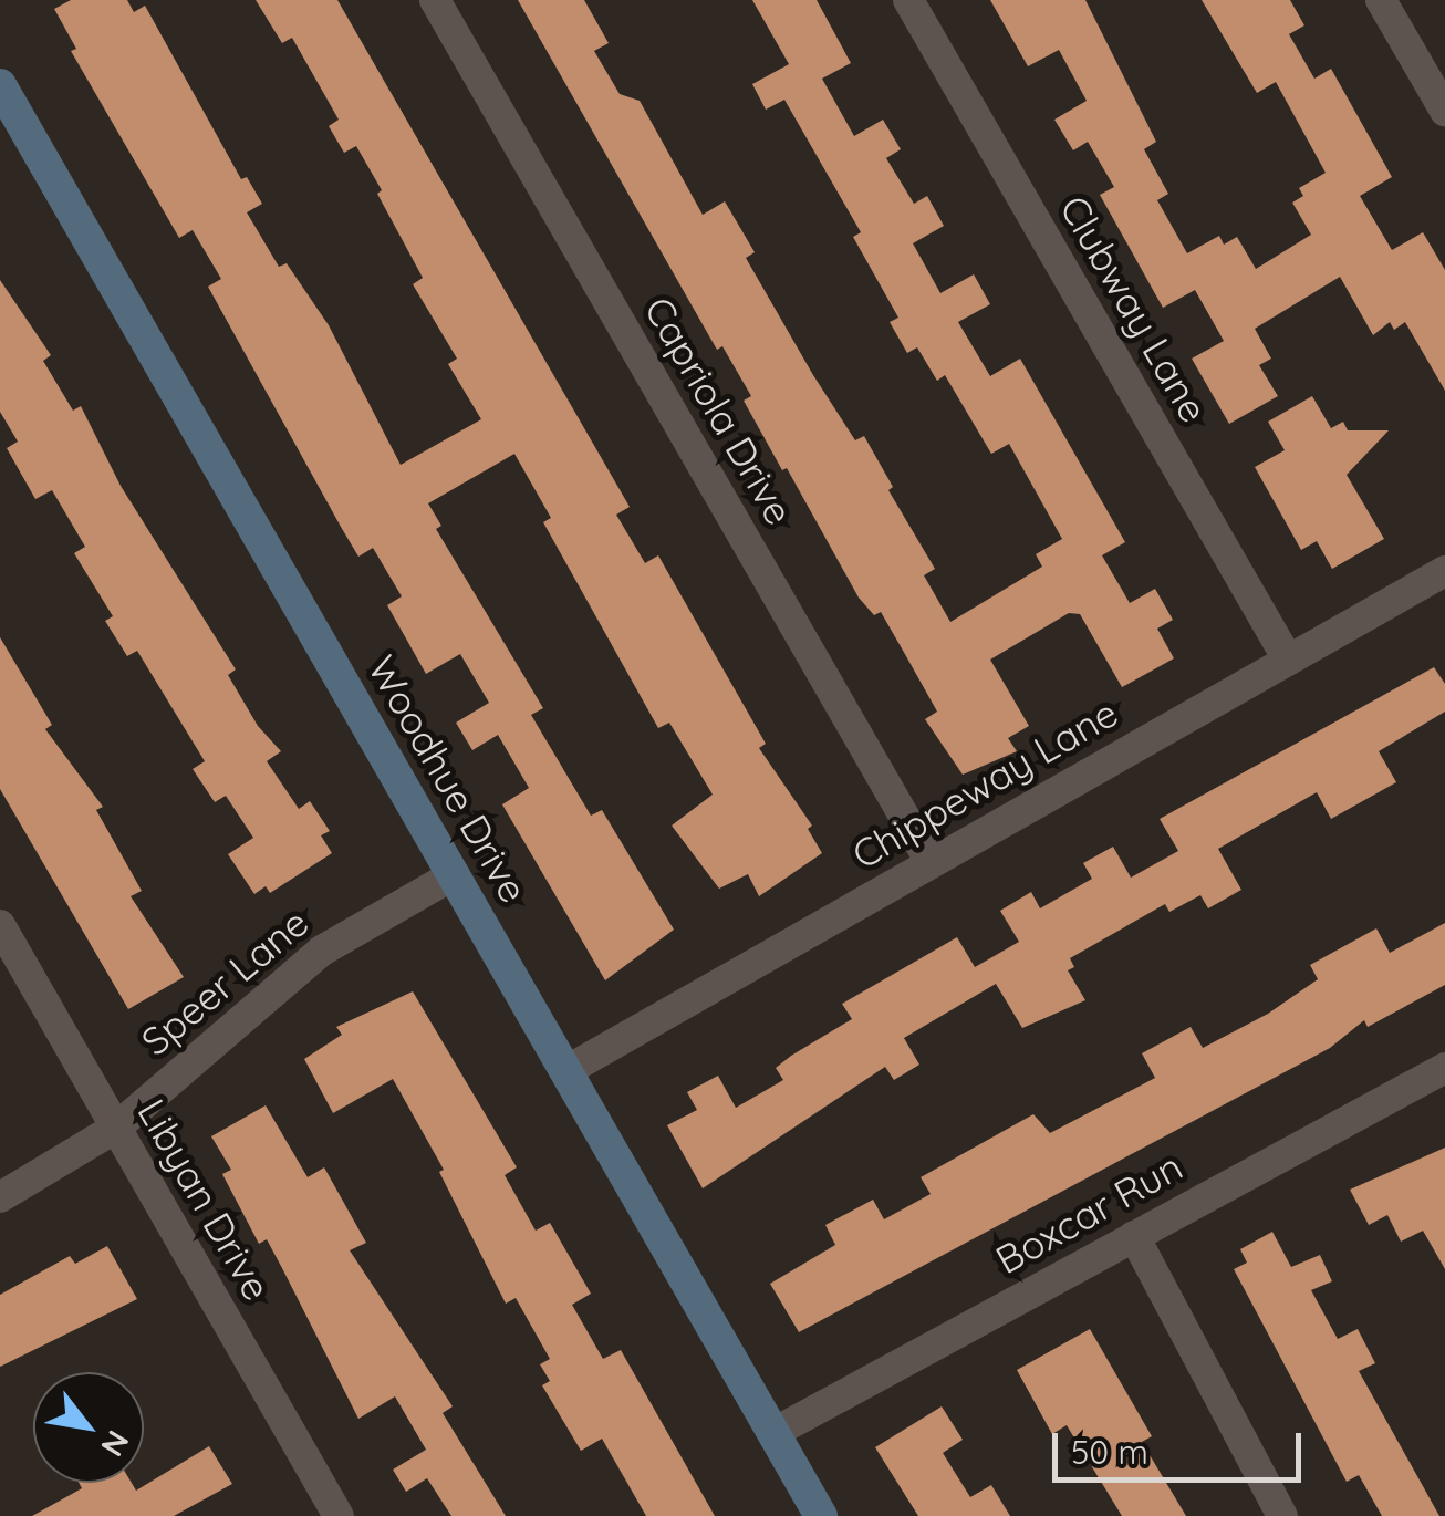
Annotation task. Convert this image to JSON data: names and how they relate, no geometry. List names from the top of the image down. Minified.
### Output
{"streets":{"street":["Clubway Lane","Capriola Drive","Woodhue Drive","Chippeway Lane","Speer Lane","Libyan Drive","Boxcar Run"]},"crossings":[["Clubway Lane","Chippeway Lane"],["Capriola Drive","Chippeway Lane"],["Woodhue Drive","Chippeway Lane"],["Woodhue Drive","Speer Lane"],["Woodhue Drive","Boxcar Run"],["Speer Lane","Libyan Drive"]],"scale_bar":"50 m","north":"bottom right"}
